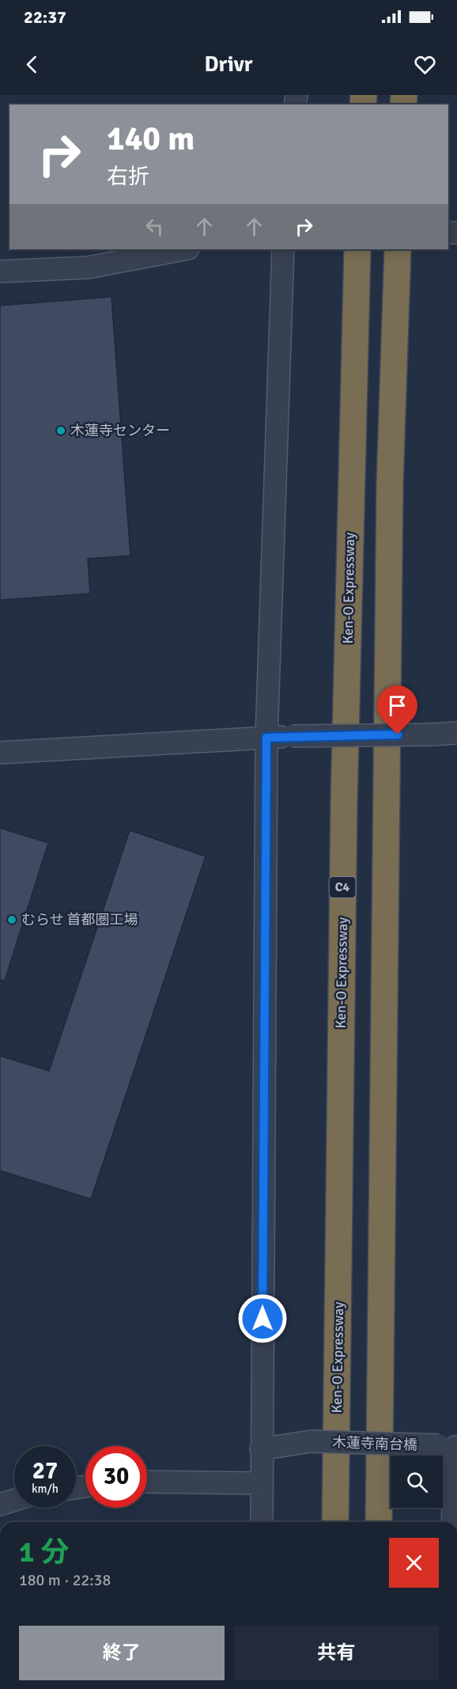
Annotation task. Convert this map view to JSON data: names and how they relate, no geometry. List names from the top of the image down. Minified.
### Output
{"streets":{"highway":["Ken-O Expressway","C4"],"street":["木蓮寺南台橋"]},"places":["木蓮寺センター","むらせ 首都圏工場"],"page":{"status":"22:37","header":"Drivr","turn":["140 m","右折"],"speed":"27 km/h","limit":"30","heading":["1 分","180 m · 22:38"],"buttons":["終了","共有"]}}
